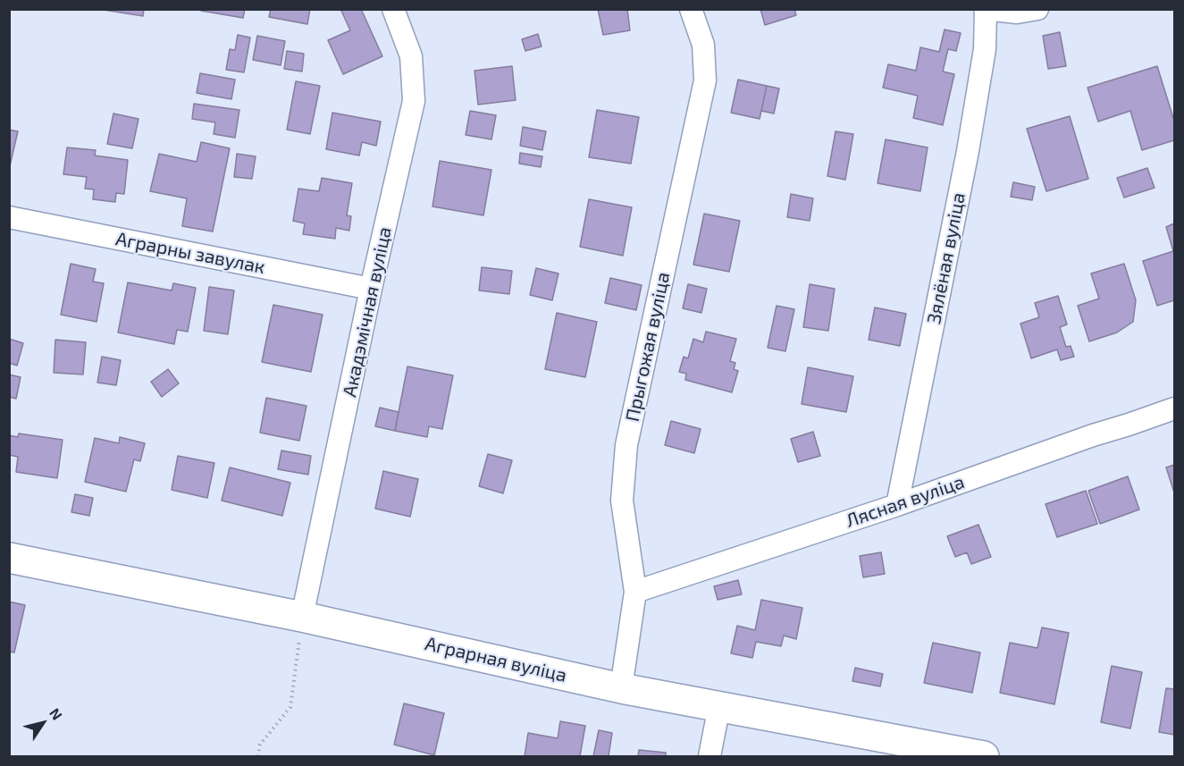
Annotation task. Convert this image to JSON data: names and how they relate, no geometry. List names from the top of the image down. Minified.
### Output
{"streets":{"street":["Аграрны завулак","Зялёная вуліца","Акадэмічная вуліца","Прыгожая вуліца","Лясная вуліца","Аграрная вуліца"]},"crossings":[["Аграрны завулак","Акадэмічная вуліца"],["Зялёная вуліца","Лясная вуліца"],["Акадэмічная вуліца","Аграрная вуліца"],["Прыгожая вуліца","Лясная вуліца"],["Прыгожая вуліца","Аграрная вуліца"]],"north":"top right"}
